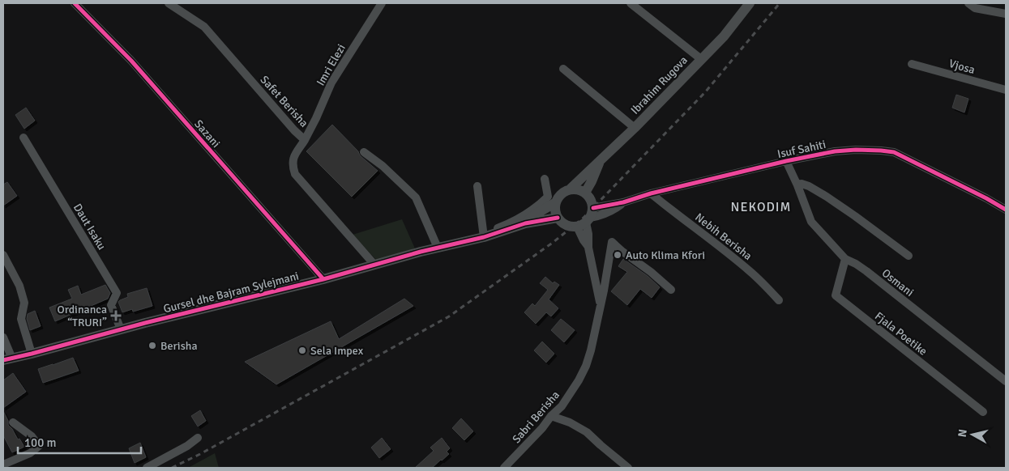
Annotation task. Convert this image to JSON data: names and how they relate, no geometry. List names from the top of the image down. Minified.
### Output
{"streets":{"street":["Imri Elezi","Vjosa","Ibrahim Rugova","Safet Berisha","Sazani","Isuf Sahiti","Daut Isaku","Nebih Berisha","Osmani","Gursel dhe Bajram Sylejmani","Fjala Poetike","Sabri Berisha"]},"crossings":[["Imri Elezi","Safet Berisha"],["Ibrahim Rugova","Isuf Sahiti"],["Ibrahim Rugova","Gursel dhe Bajram Sylejmani"],["Ibrahim Rugova","Sabri Berisha"],["Safet Berisha","Gursel dhe Bajram Sylejmani"],["Sazani","Gursel dhe Bajram Sylejmani"],["Isuf Sahiti","Nebih Berisha"],["Isuf Sahiti","Osmani"],["Isuf Sahiti","Gursel dhe Bajram Sylejmani"],["Isuf Sahiti","Sabri Berisha"],["Daut Isaku","Gursel dhe Bajram Sylejmani"],["Osmani","Fjala Poetike"],["Gursel dhe Bajram Sylejmani","Sabri Berisha"]],"districts":["NEKODIM"],"places":{"other":["Auto Klima Kfori","Berisha","Sela Impex"],"health":["Ordinanca “TRURI”"]},"scale_bar":"100 m","north":"left"}
